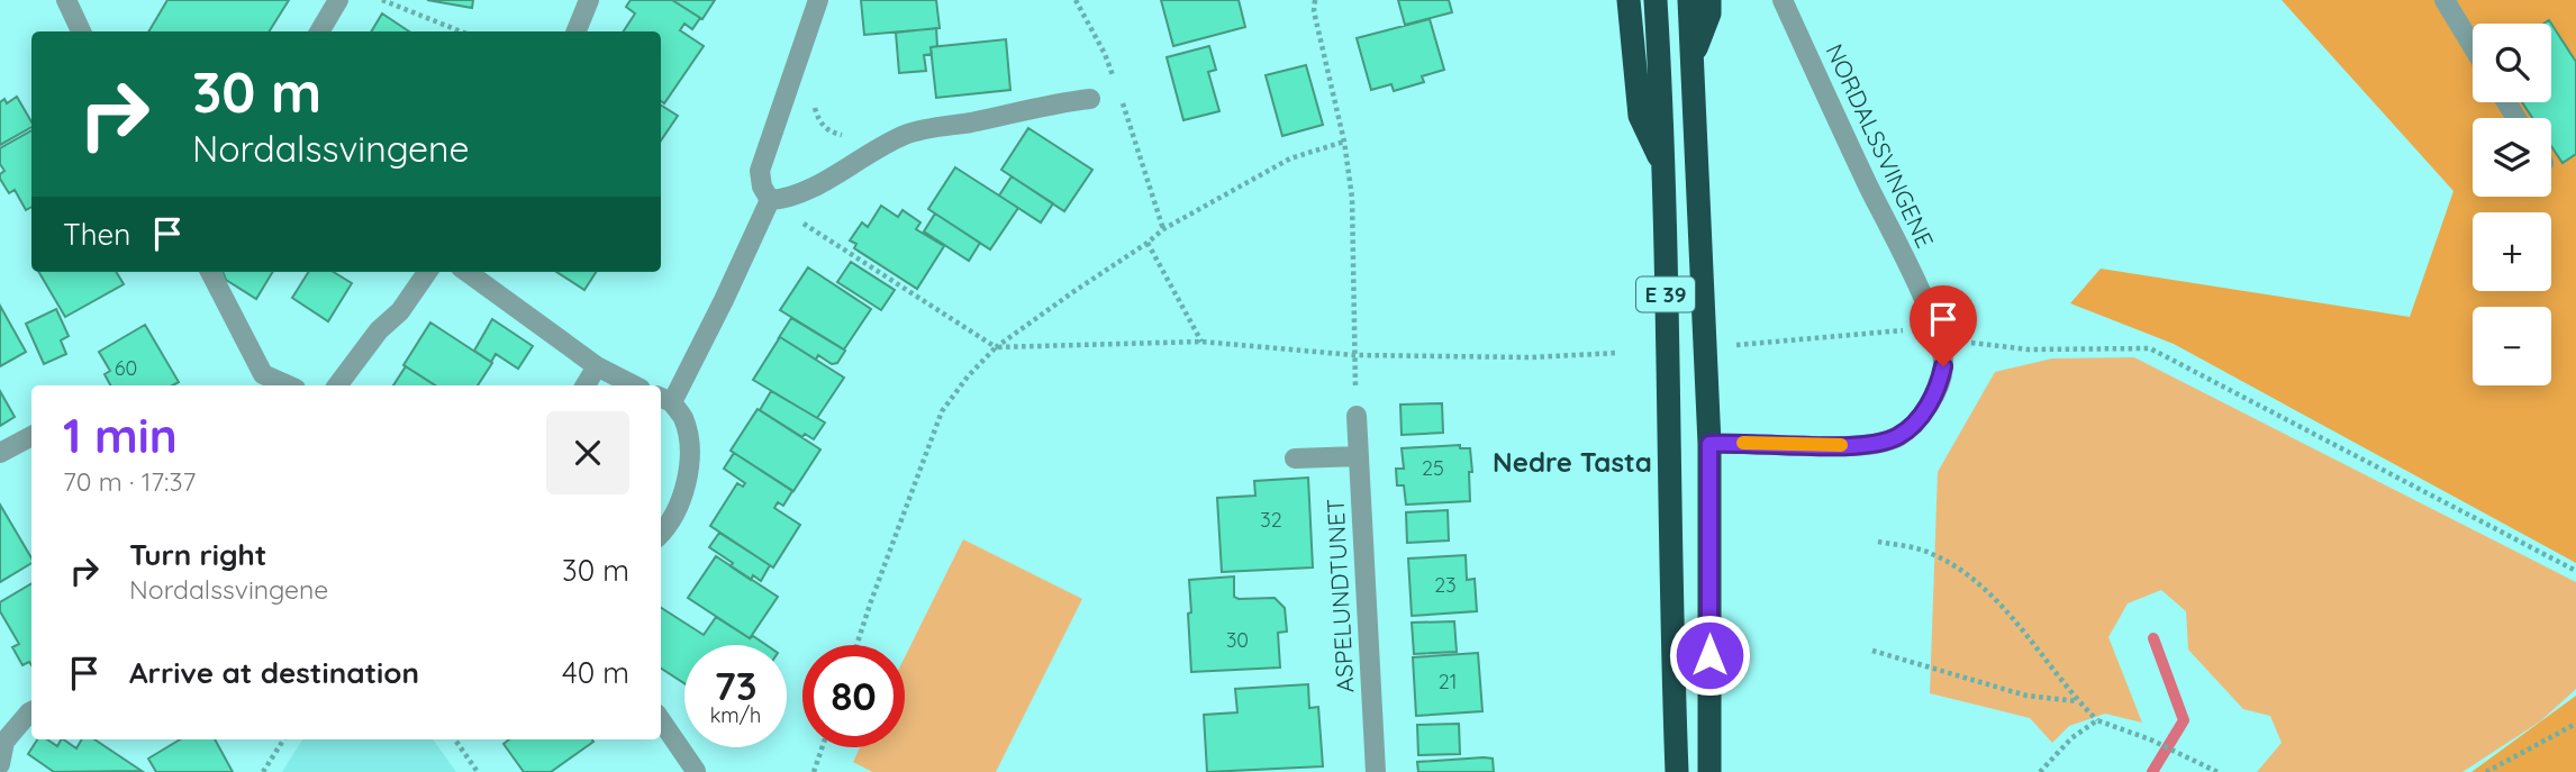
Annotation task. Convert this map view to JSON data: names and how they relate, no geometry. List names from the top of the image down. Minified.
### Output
{"streets":{"highway":["E 39"],"street":["NORDALSSVINGENE","ASPELUNDTUNET"]},"crossings":[["NORDALSSVINGENE","E 39"]],"districts":["Nedre Tasta"],"house_numbers":["60","25","32","23","30","21"],"page":{"map_buttons":["+","−"],"turn":["30 m","Nordalssvingene"],"then":"Then","heading":["1 min","70 m · 17:37"],"list":[{"name":"Turn right","note":"Nordalssvingene","value":"30 m"},{"name":"Arrive at destination","value":"40 m"}],"speed":"73 km/h","limit":"80"}}
